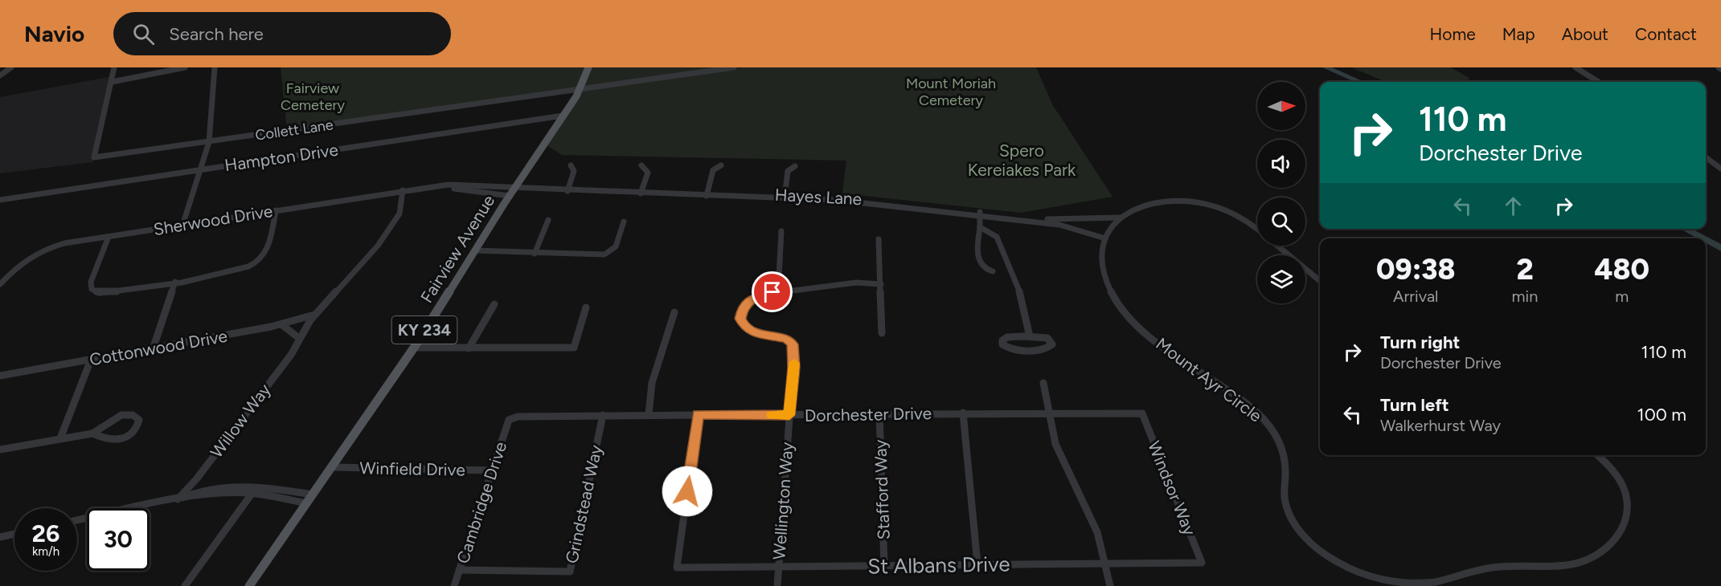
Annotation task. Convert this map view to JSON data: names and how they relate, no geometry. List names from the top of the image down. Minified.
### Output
{"streets":{"main road":["Fairview Avenue","KY 234"],"street":["Collett Lane","Hampton Drive","Hayes Lane","Sherwood Drive","Cottonwood Drive","Mount Ayr Circle","Dorchester Drive","Willow Way","Winfield Drive","Windsor Way","Stafford Way","Wellington Way","Cambridge Drive","Grindstead Way","St Albans Drive"]},"crossings":[["Collett Lane","Fairview Avenue"],["Hampton Drive","Fairview Avenue"],["Hayes Lane","Sherwood Drive"],["Hayes Lane","Fairview Avenue"],["Hayes Lane","Mount Ayr Circle"],["Sherwood Drive","Fairview Avenue"],["Sherwood Drive","Willow Way"],["Fairview Avenue","Winfield Drive"],["Cottonwood Drive","Willow Way"],["Dorchester Drive","Windsor Way"],["Dorchester Drive","Stafford Way"],["Dorchester Drive","Wellington Way"],["Dorchester Drive","Cambridge Drive"],["Dorchester Drive","Grindstead Way"],["Dorchester Drive","St Albans Drive"],["Winfield Drive","Cambridge Drive"],["Windsor Way","St Albans Drive"],["Stafford Way","St Albans Drive"],["Wellington Way","St Albans Drive"],["Cambridge Drive","Grindstead Way"]],"parks":["Mount Moriah Cemetery","Fairview Cemetery","Spero Kereiakes Park"],"north":"right","page":{"header":"Navio","search":"Search here","nav":["Home","Map","About","Contact"],"turn":["110 m","Dorchester Drive"],"eta":["09:38","Arrival","2","min","480","m"],"list":[{"name":"Turn right","note":"Dorchester Drive","value":"110 m"},{"name":"Turn left","note":"Walkerhurst Way","value":"100 m"}],"speed":"26 km/h","limit":"30"}}
